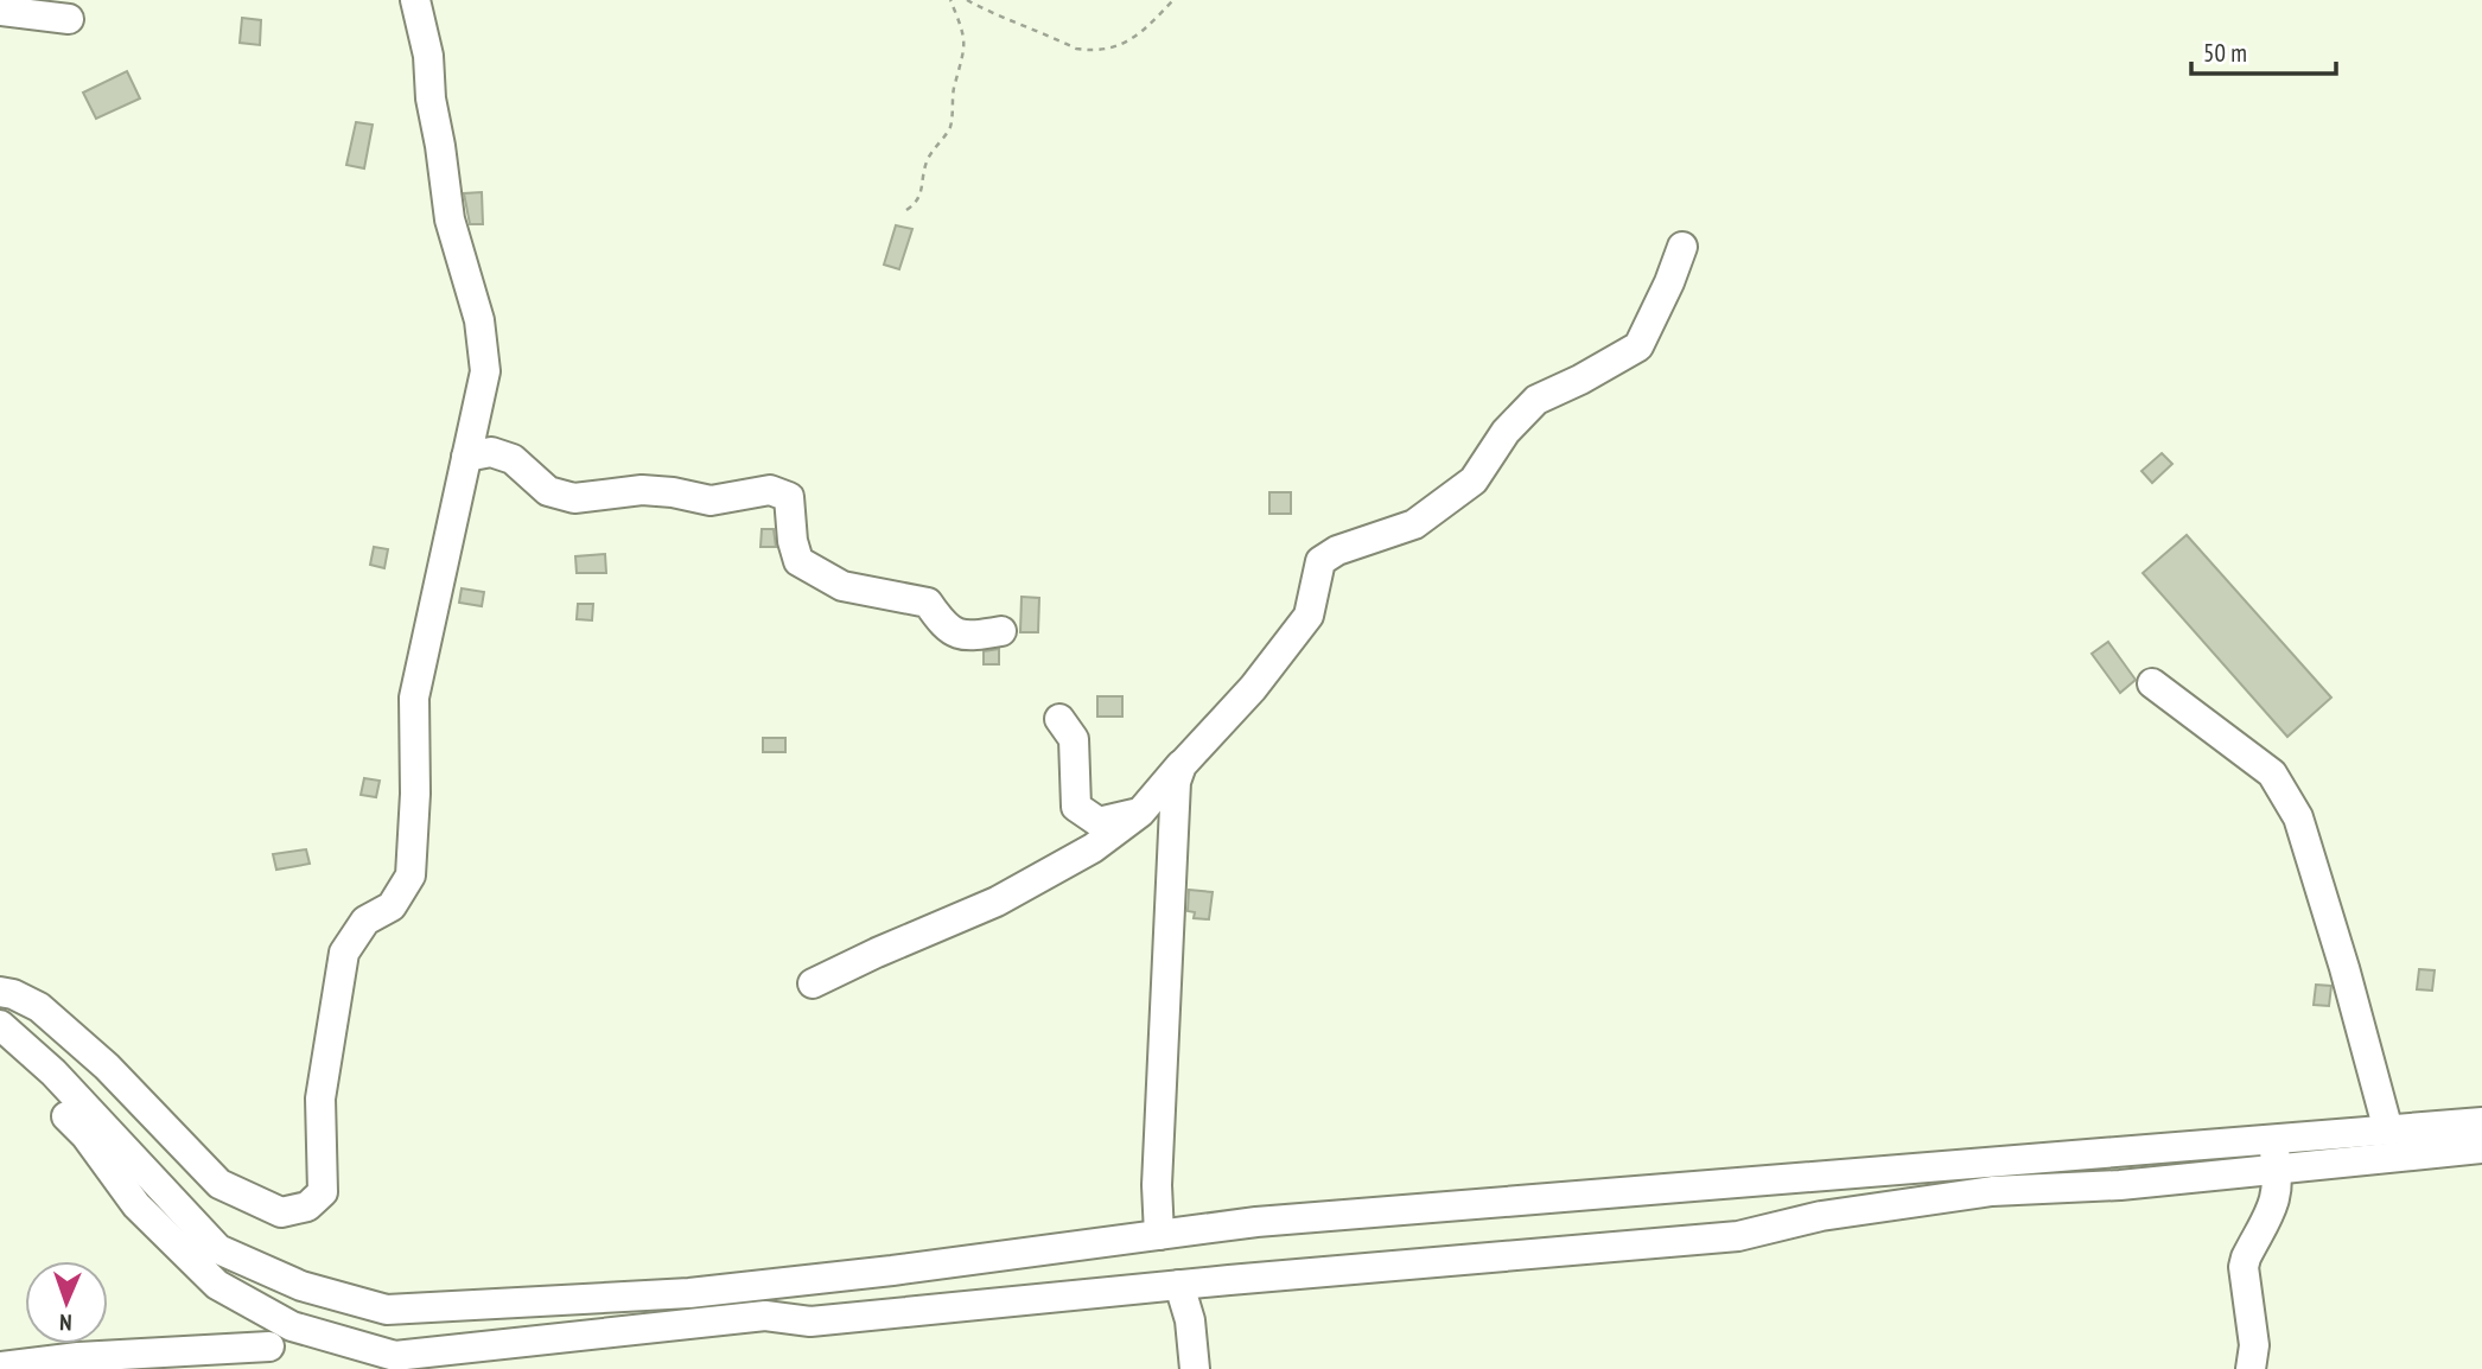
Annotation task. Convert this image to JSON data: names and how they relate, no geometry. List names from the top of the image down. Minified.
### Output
{"scale_bar":"50 m","north":"bottom"}
